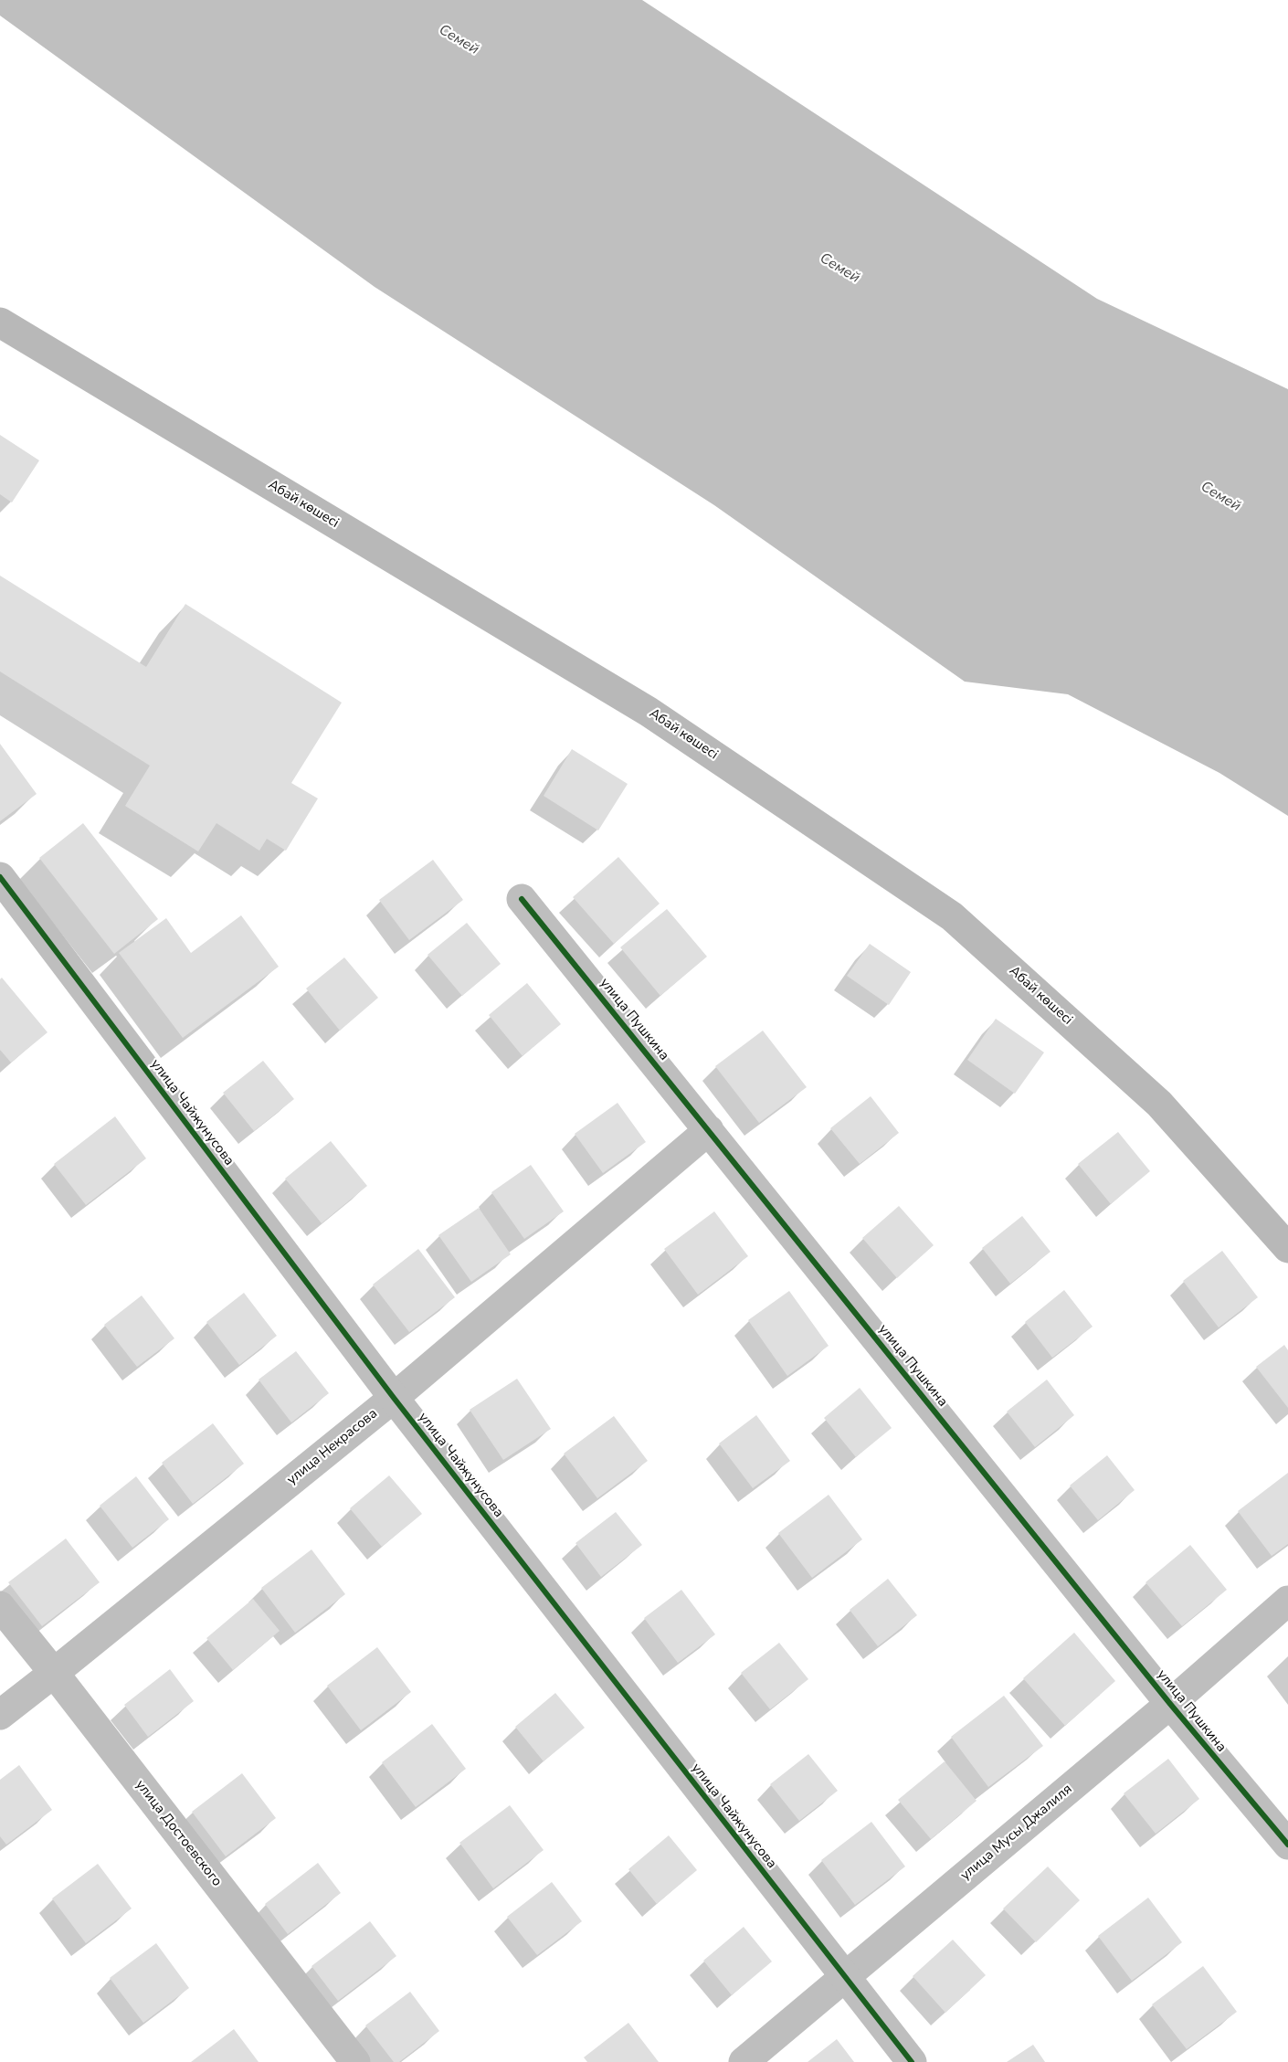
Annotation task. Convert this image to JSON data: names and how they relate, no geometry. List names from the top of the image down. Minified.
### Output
{"streets":{"main road":["Абай көшесі"],"street":["улица Пушкина","улица Чайжунусова","улица Некрасова","улица Мусы Джалиля","улица Достоевского"]},"crossings":[["улица Пушкина","улица Некрасова"],["улица Пушкина","улица Мусы Джалиля"],["улица Чайжунусова","улица Некрасова"],["улица Чайжунусова","улица Мусы Джалиля"],["улица Некрасова","улица Достоевского"]],"water":["Семей"]}
